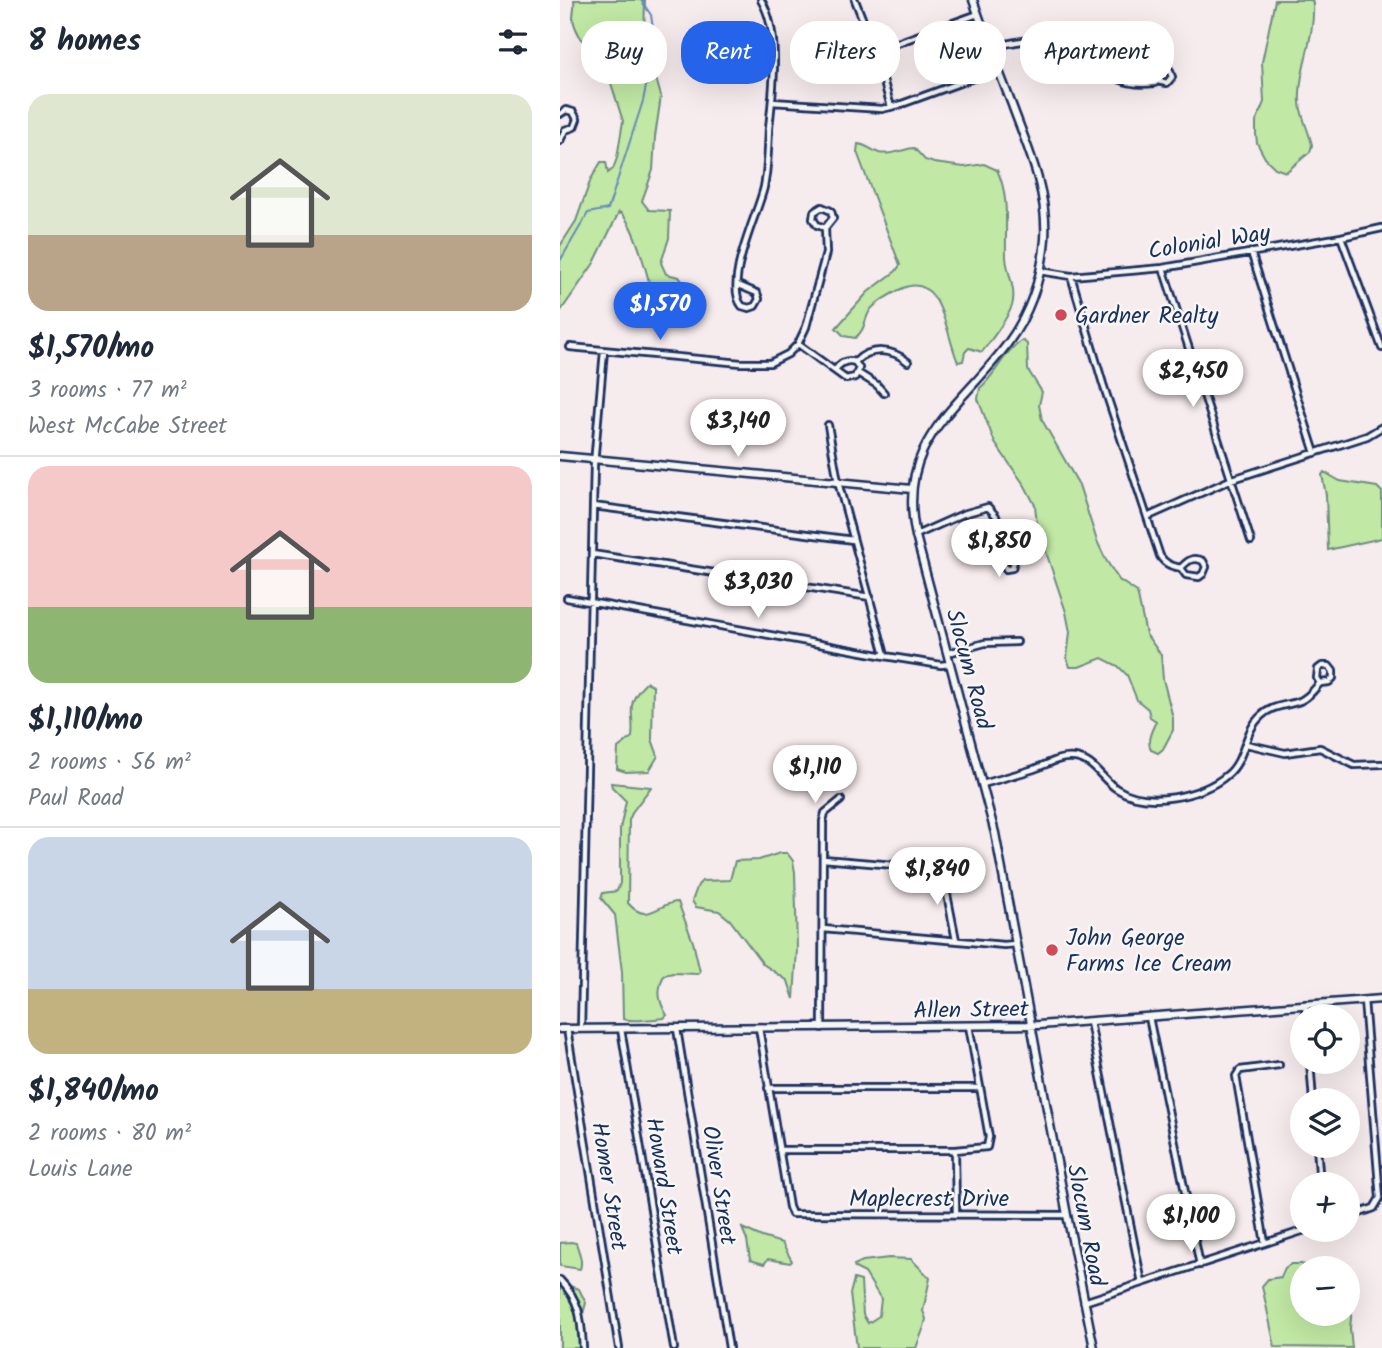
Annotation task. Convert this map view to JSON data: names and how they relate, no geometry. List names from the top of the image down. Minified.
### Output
{"streets":{"main road":["Slocum Road","Allen Street"],"street":["Colonial Way","Oliver Street","Homer Street","Howard Street","Maplecrest Drive"]},"crossings":[["Colonial Way","Slocum Road"],["Slocum Road","Allen Street"],["Slocum Road","Maplecrest Drive"],["Allen Street","Oliver Street"],["Allen Street","Homer Street"],["Allen Street","Howard Street"]],"places":["Gardner Realty","John George Farms Ice Cream"],"page":{"heading":"8 homes","chip":["Buy","Rent","Filters","New","Apartment"],"list":[{"name":"$1,570/mo","note":"3 rooms · 77 m² · West McCabe Street"},{"name":"$1,110/mo","note":"2 rooms · 56 m² · Paul Road"},{"name":"$1,840/mo","note":"2 rooms · 80 m² · Louis Lane"}],"price":["$1,570","$2,450","$3,140","$1,850","$3,030","$1,110","$1,840","$1,100"],"map_buttons":["+","−"]}}
